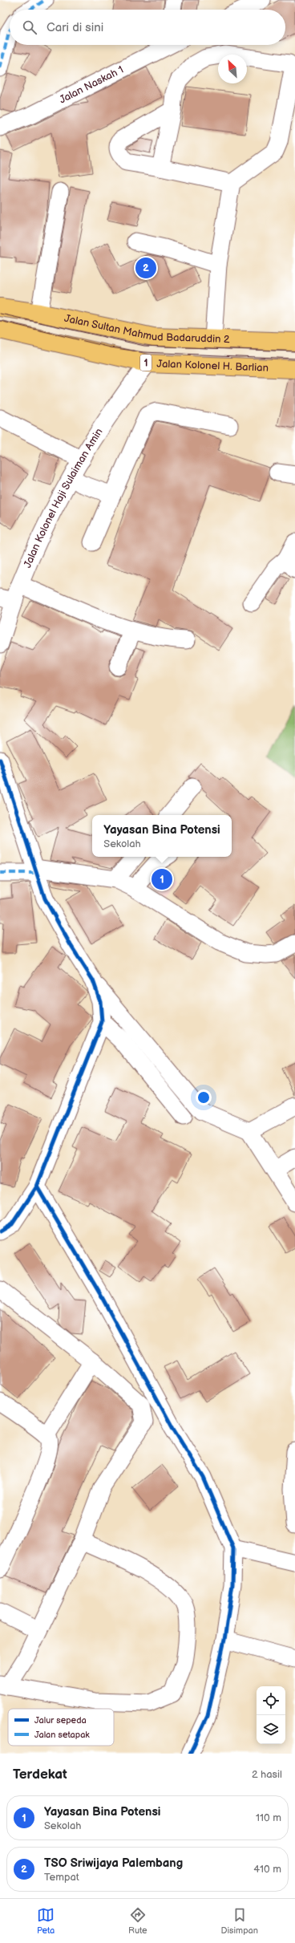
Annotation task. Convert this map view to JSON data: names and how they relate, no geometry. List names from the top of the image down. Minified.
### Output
{"streets":{"highway":["Jalan Sultan Mahmud Badaruddin 2","1","Jalan Kolonel H. Barlian"],"street":["Jalan Naskah 1","Jalan Kolonel Haji Sulaiman Amin"]},"crossings":[["Jalan Kolonel H. Barlian","Jalan Kolonel Haji Sulaiman Amin"]],"legend":["Jalur sepeda","Jalan setapak"],"north":"top left","page":{"search":"Cari di sini","pins":["2","1"],"popup":["Yayasan Bina Potensi","Sekolah"],"heading":["Terdekat","2 hasil"],"list":[{"mark":"1","name":"Yayasan Bina Potensi","note":"Sekolah","value":"110 m"},{"mark":"2","name":"TSO Sriwijaya Palembang","note":"Tempat","value":"410 m"}],"nav":["Peta","Rute","Disimpan"]}}
